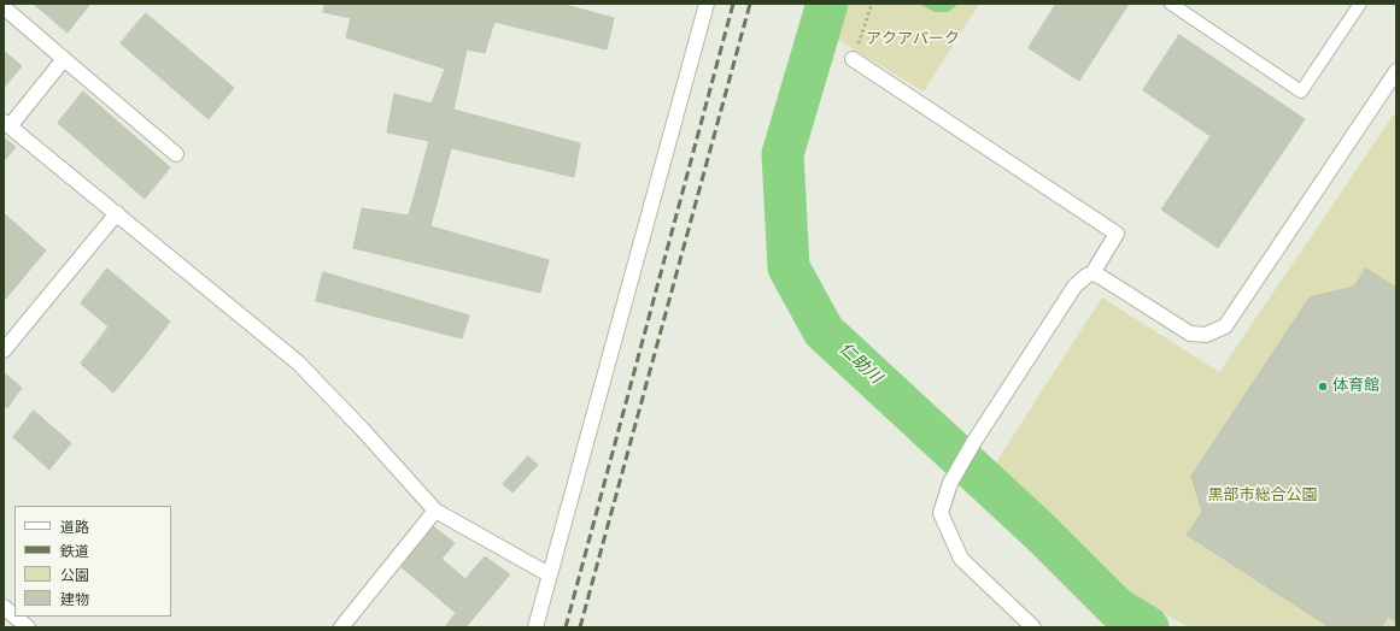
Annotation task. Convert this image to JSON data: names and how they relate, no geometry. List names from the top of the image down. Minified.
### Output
{"water":["仁助川"],"parks":["アクアパーク","黒部市総合公園"],"places":["体育館"],"legend":["道路","鉄道","公園","建物"]}
